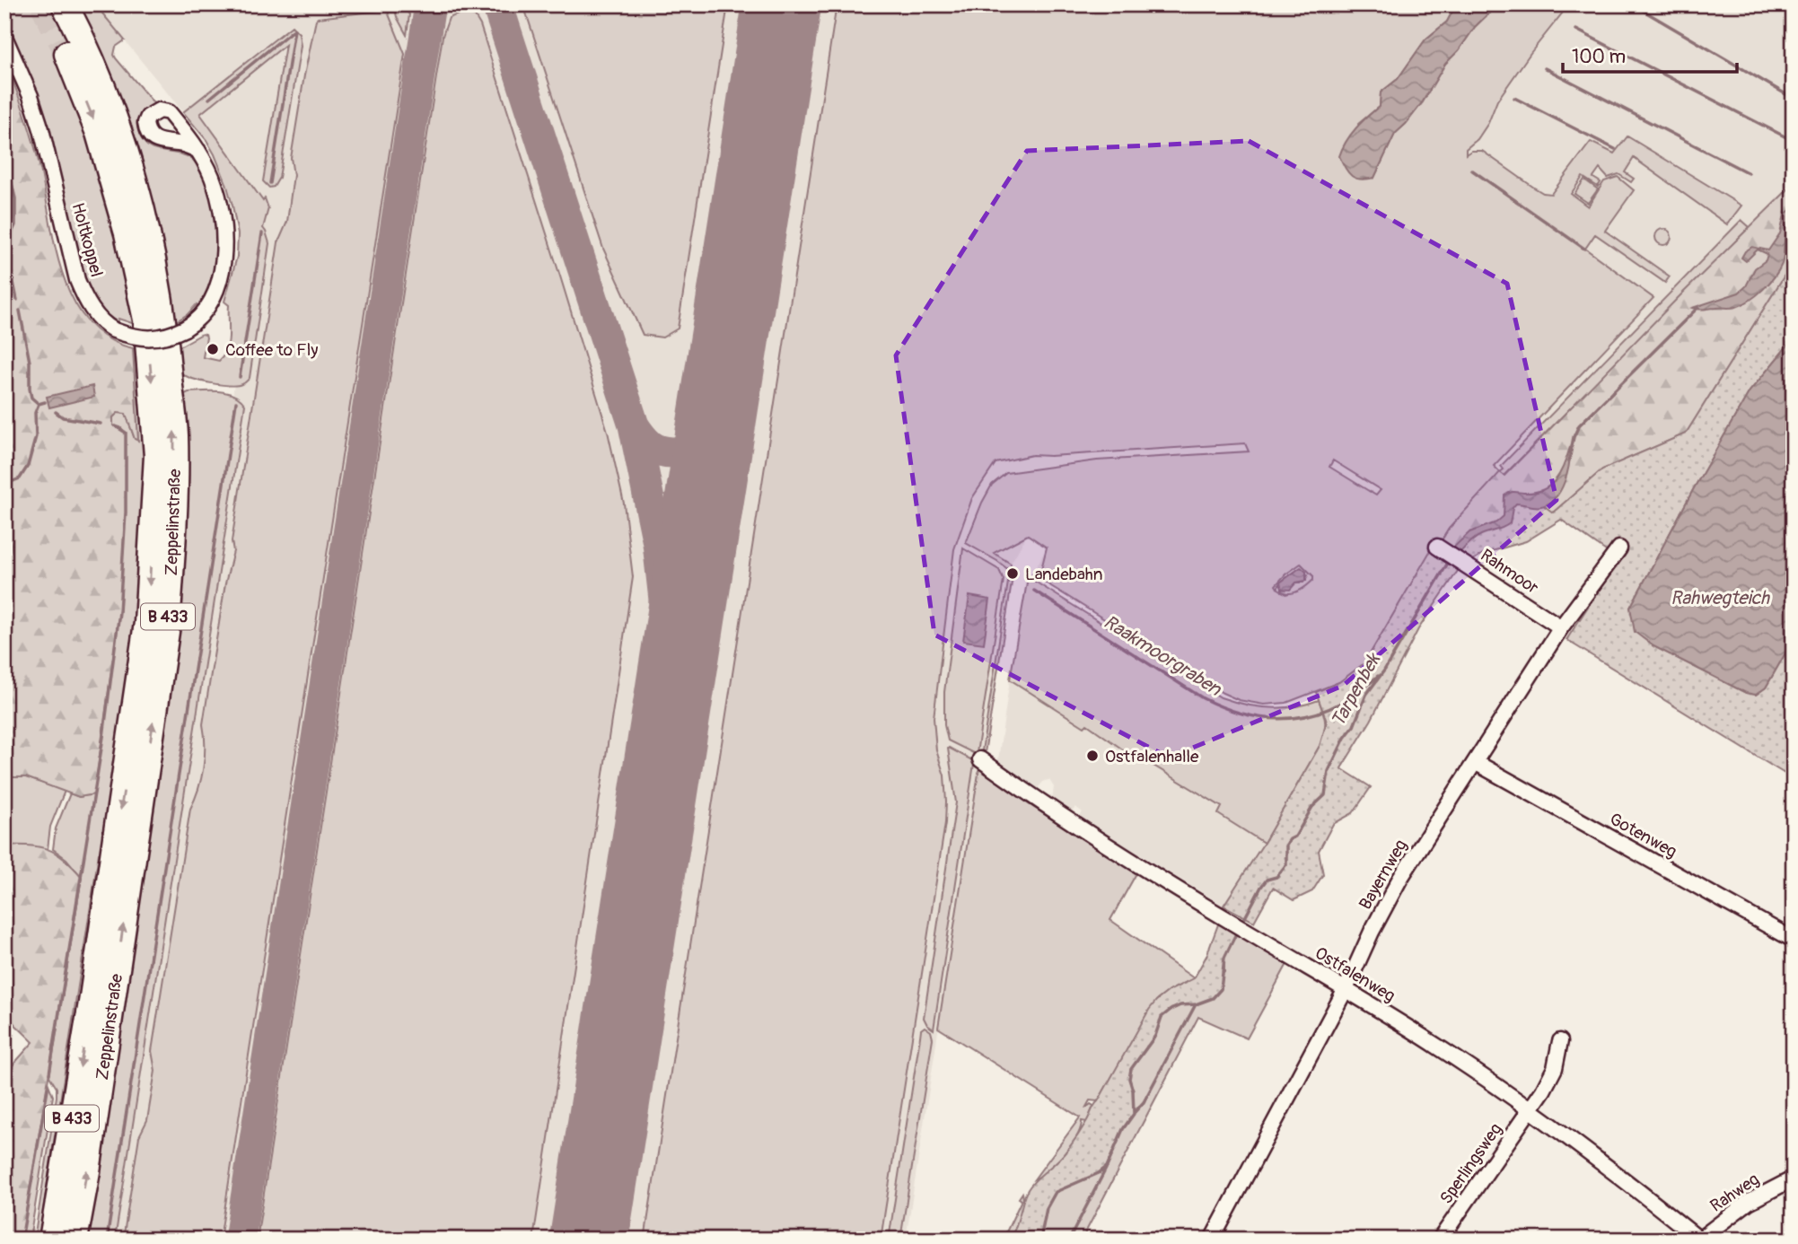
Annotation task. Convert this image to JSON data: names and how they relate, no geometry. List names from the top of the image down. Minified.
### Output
{"streets":{"highway":["Zeppelinstraße","B 433"],"street":["Holtkoppel","Rahmoor","Gotenweg","Bayernweg","Ostfalenweg","Sperlingsweg","Rahweg"]},"crossings":[["Rahmoor","Bayernweg"],["Gotenweg","Bayernweg"],["Bayernweg","Ostfalenweg"],["Ostfalenweg","Sperlingsweg"],["Ostfalenweg","Rahweg"]],"water":["Rahwegteich","Raakmoorgraben","Tarpenbek"],"places":["Coffee to Fly","Landebahn","Ostfalenhalle"],"scale_bar":"100 m"}
